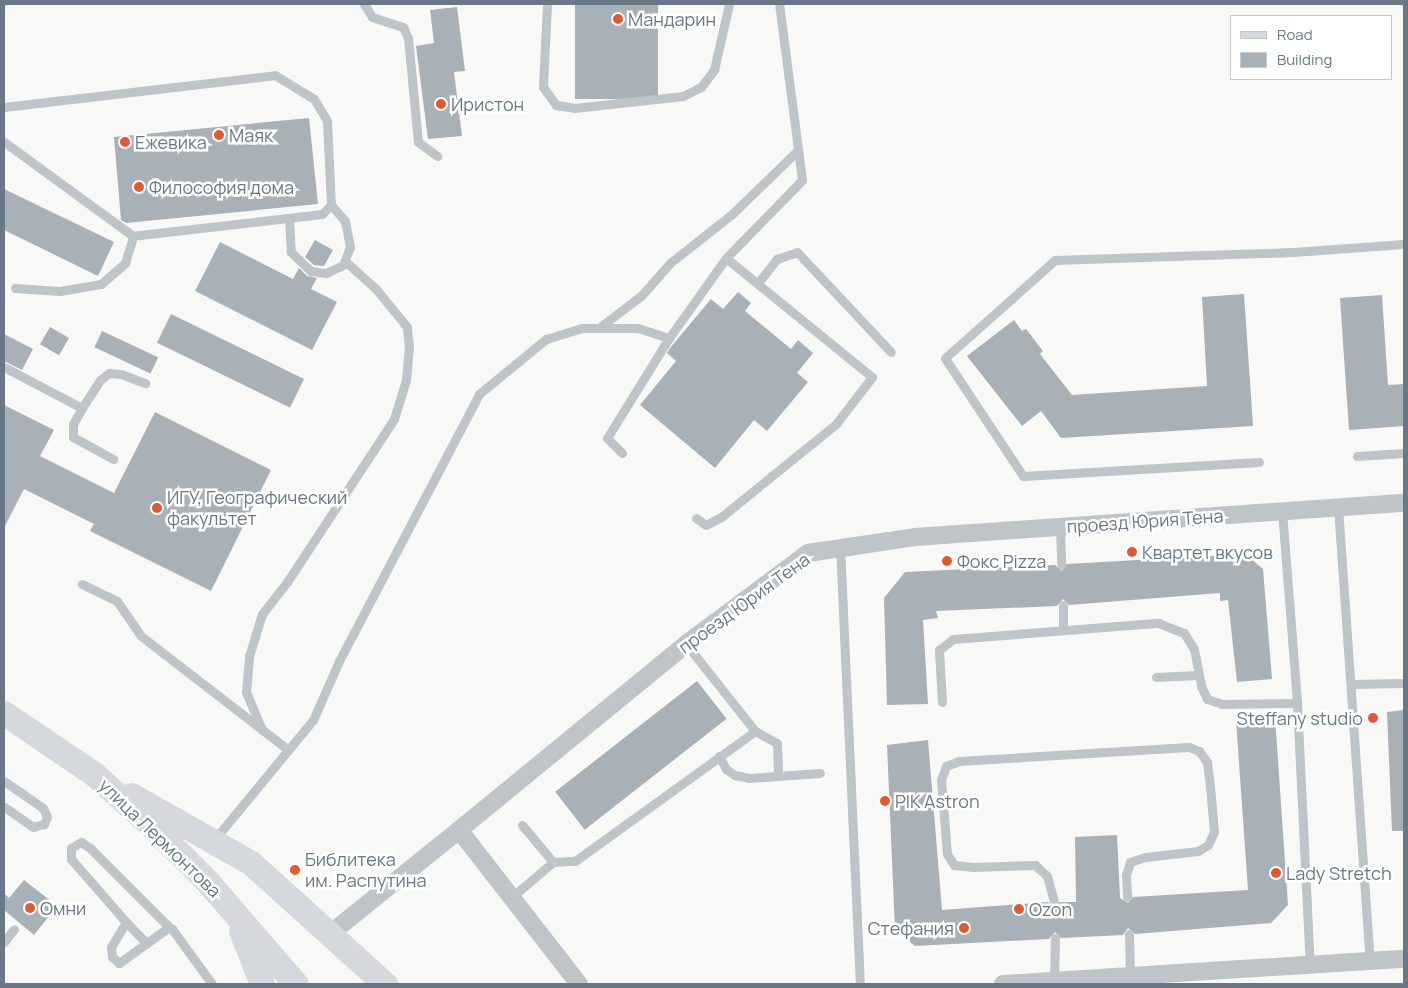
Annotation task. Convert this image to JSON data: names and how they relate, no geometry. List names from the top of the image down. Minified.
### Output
{"streets":{"main road":["улица Лермонтова"],"street":["проезд Юрия Тена"]},"places":["Мандарин","Иристон","Маяк","Ежевика","Философия дома","ИГУ, Географический факультет","Квартет вкусов","Фокс Pizza","Steffany studio","PIK Astron","Библитека им. Распутина","Lady Stretch","Омни","Ozon","Стефания"],"legend":["Road","Building"]}
